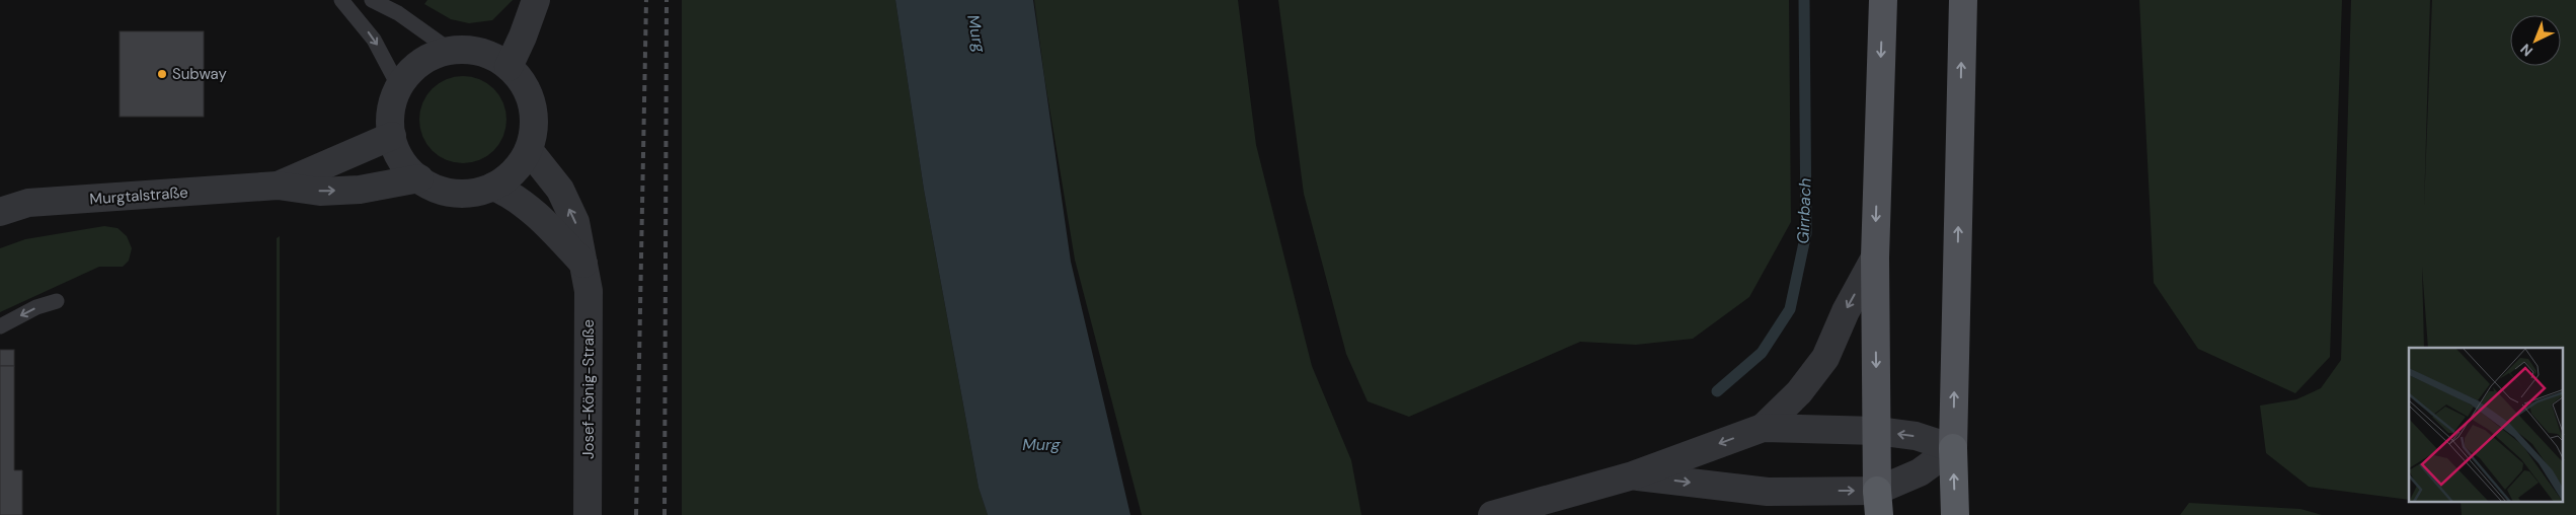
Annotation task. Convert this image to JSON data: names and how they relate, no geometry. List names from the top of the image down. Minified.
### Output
{"streets":{"street":["Murgtalstraße","Josef-König-Straße"]},"crossings":[["Murgtalstraße","Josef-König-Straße"]],"water":["Murg","Girrbach"],"places":["Subway"],"north":"bottom left"}
